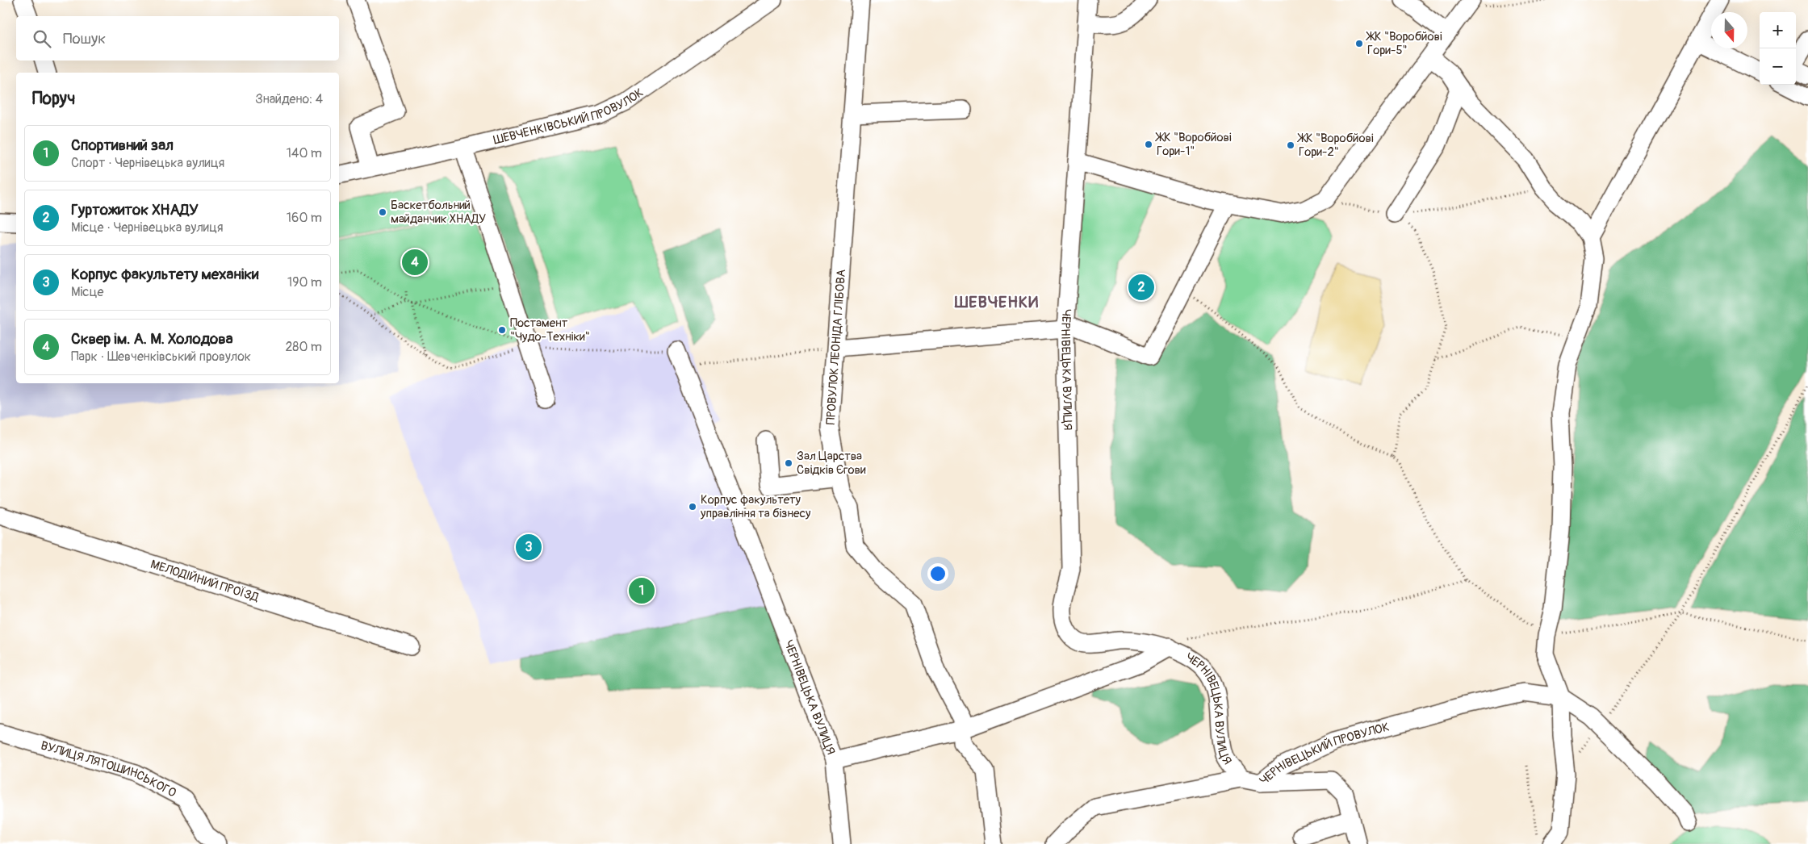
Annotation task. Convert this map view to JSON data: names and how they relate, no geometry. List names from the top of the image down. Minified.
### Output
{"streets":{"street":["ШЕВЧЕНКІВСЬКИЙ ПРОВУЛОК","ПРОВУЛОК ЛЕОНІДА ГЛІБОВА","ЧЕРНІВЕЦЬКА ВУЛИЦЯ","МЕЛОДІЙНИЙ ПРОЇЗД","ЧЕРНІВЕЦЬКИЙ ПРОВУЛОК","ВУЛИЦЯ ЛЯТОШИНСЬКОГО"]},"crossings":[["ПРОВУЛОК ЛЕОНІДА ГЛІБОВА","ЧЕРНІВЕЦЬКА ВУЛИЦЯ"],["ЧЕРНІВЕЦЬКА ВУЛИЦЯ","ЧЕРНІВЕЦЬКИЙ ПРОВУЛОК"]],"districts":["ШЕВЧЕНКИ"],"places":["ЖК \"Воробйові Гори-5\"","ЖК \"Воробйові Гори-1\"","ЖК \"Воробйові Гори-2\"","Баскетбольний майданчик ХНАДУ","Постамент \"Чудо-Техніки\"","Зал Царства Свідків Єгови","Корпус факультету управління та бізнесу"],"north":"bottom","page":{"map_buttons":["+","−"],"search":"Пошук","heading":["Поруч","Знайдено: 4"],"list":[{"mark":"1","name":"Спортивний зал","note":"Спорт · Чернівецька вулиця","value":"140 m"},{"mark":"2","name":"Гуртожиток ХНАДУ","note":"Місце · Чернівецька вулиця","value":"160 m"},{"mark":"3","name":"Корпус факультету механіки","note":"Місце","value":"190 m"},{"mark":"4","name":"Сквер ім. А. М. Холодова","note":"Парк · Шевченківський провулок","value":"280 m"}],"pins":["4","2","3","1"]}}
